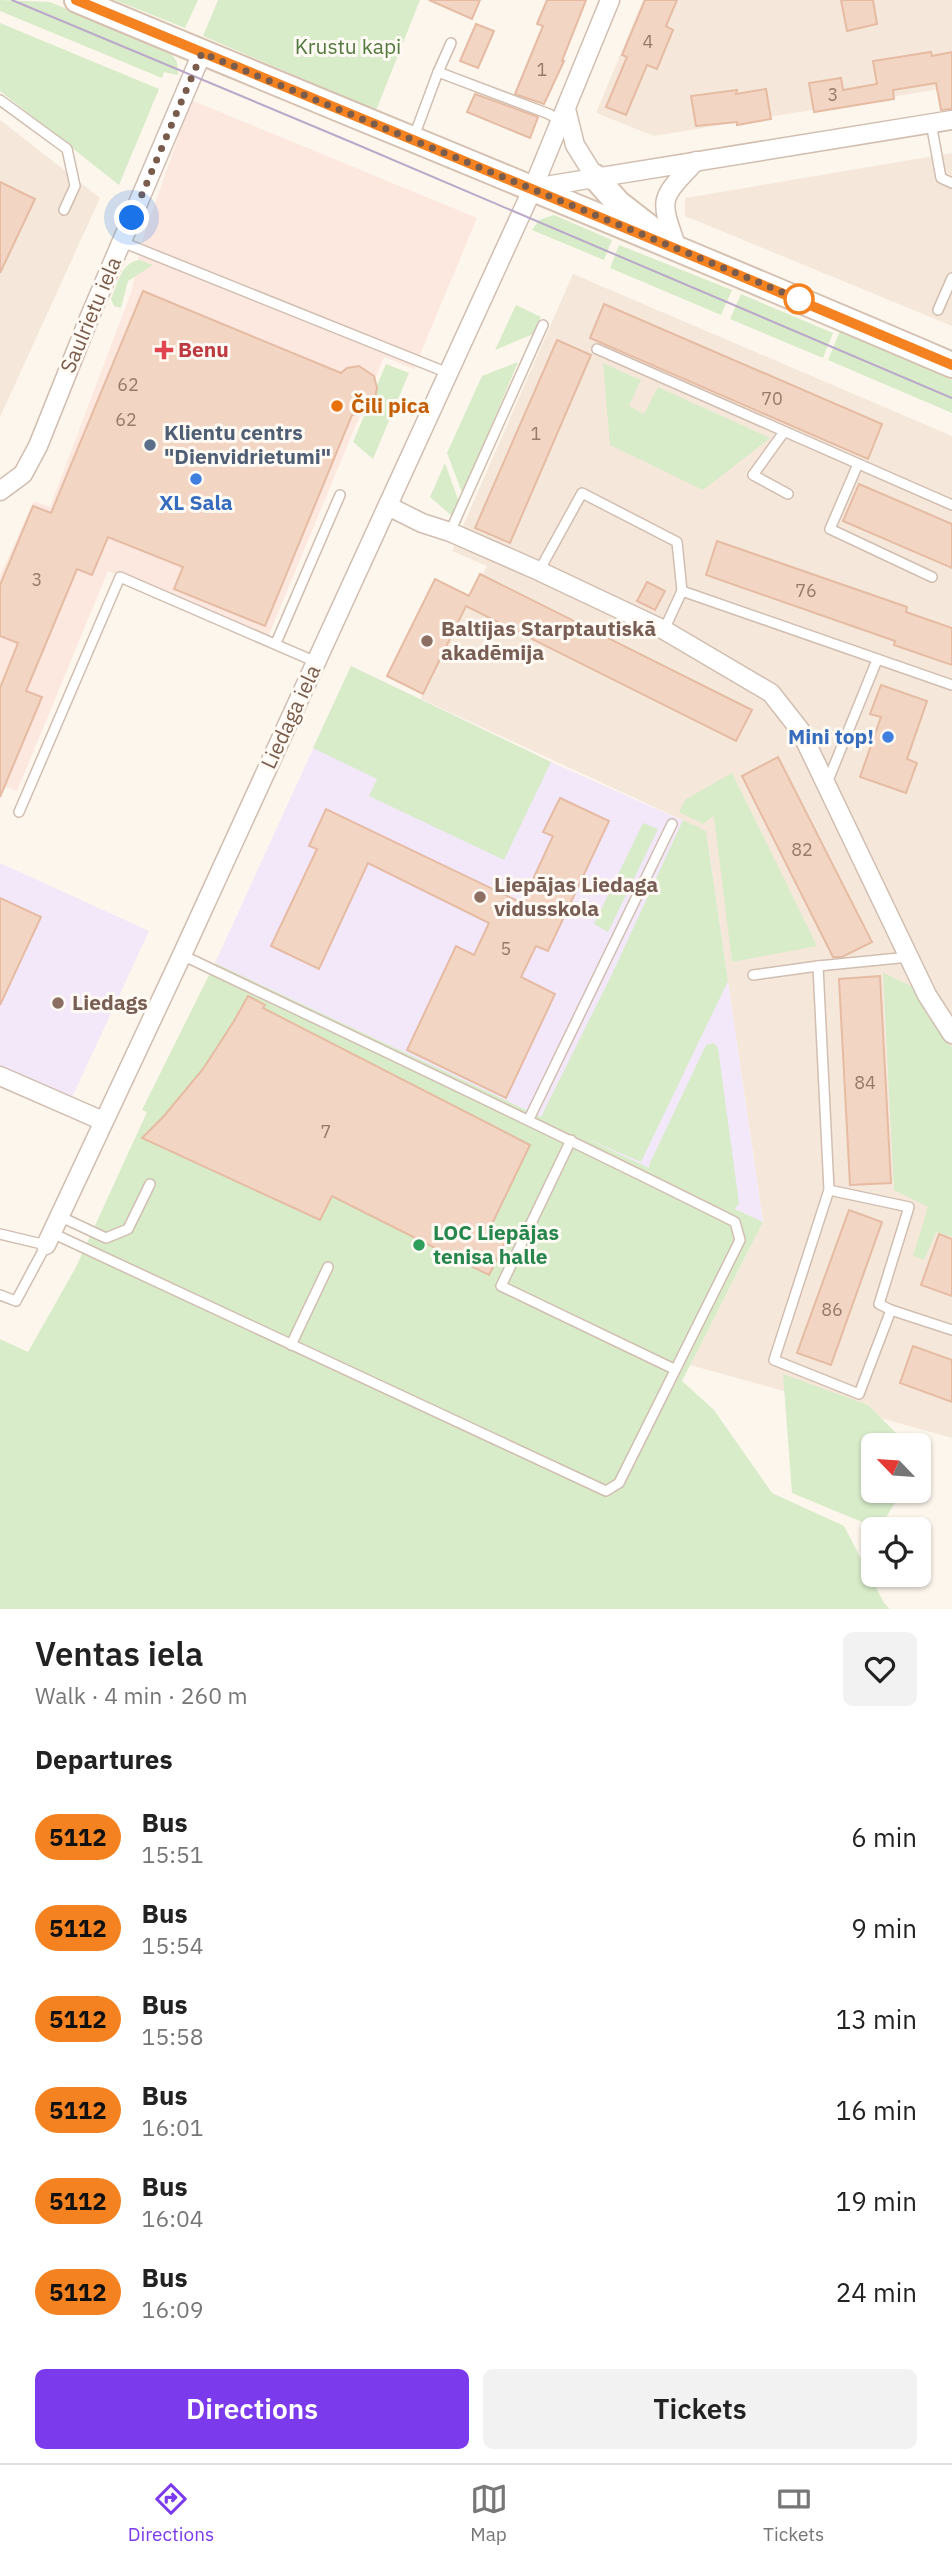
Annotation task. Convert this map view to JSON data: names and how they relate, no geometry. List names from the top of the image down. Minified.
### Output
{"streets":{"street":["Saulrietu iela","Liedaga iela"]},"parks":["Krustu kapi"],"places":{"health":["Benu"],"other":["Čili pica","Klientu centrs \"Dienvidrietumi\"","XL Sala","Baltijas Starptautiskā akadēmija","Mini top!","Liepājas Liedaga vidusskola","Liedags","LOC Liepājas tenisa halle"]},"lines":["bus line 5112"],"house_numbers":["4","1","3","62","70","62","1","3","76","82","5","84","7","86"],"north":"top left","page":{"heading":[["Ventas iela","Walk · 4 min · 260 m"],"Departures"],"list":[{"mark":"5112","name":"Bus","note":"15:51","value":"6 min"},{"mark":"5112","name":"Bus","note":"15:54","value":"9 min"},{"mark":"5112","name":"Bus","note":"15:58","value":"13 min"},{"mark":"5112","name":"Bus","note":"16:01","value":"16 min"},{"mark":"5112","name":"Bus","note":"16:04","value":"19 min"},{"mark":"5112","name":"Bus","note":"16:09","value":"24 min"}],"buttons":["Directions","Tickets"],"tabs":["Directions","Map","Tickets"]}}
